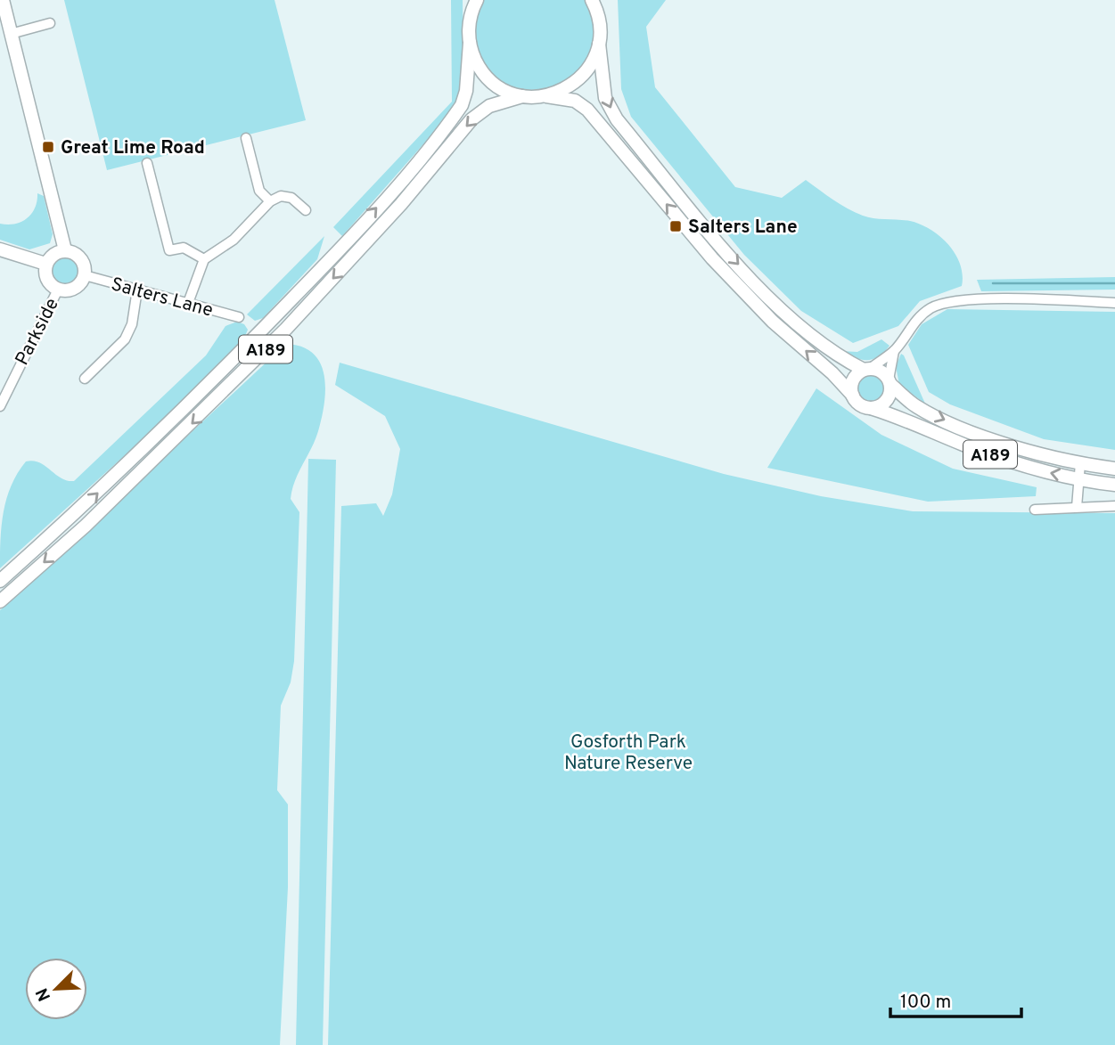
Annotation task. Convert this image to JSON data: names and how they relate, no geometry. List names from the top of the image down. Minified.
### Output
{"streets":{"main road":["A189"],"street":["Salters Lane","Parkside"]},"crossings":[["Salters Lane","Parkside"]],"parks":["Gosforth Park Nature Reserve"],"places":{"transit":["Great Lime Road","Salters Lane"]},"scale_bar":"100 m","north":"bottom left"}
